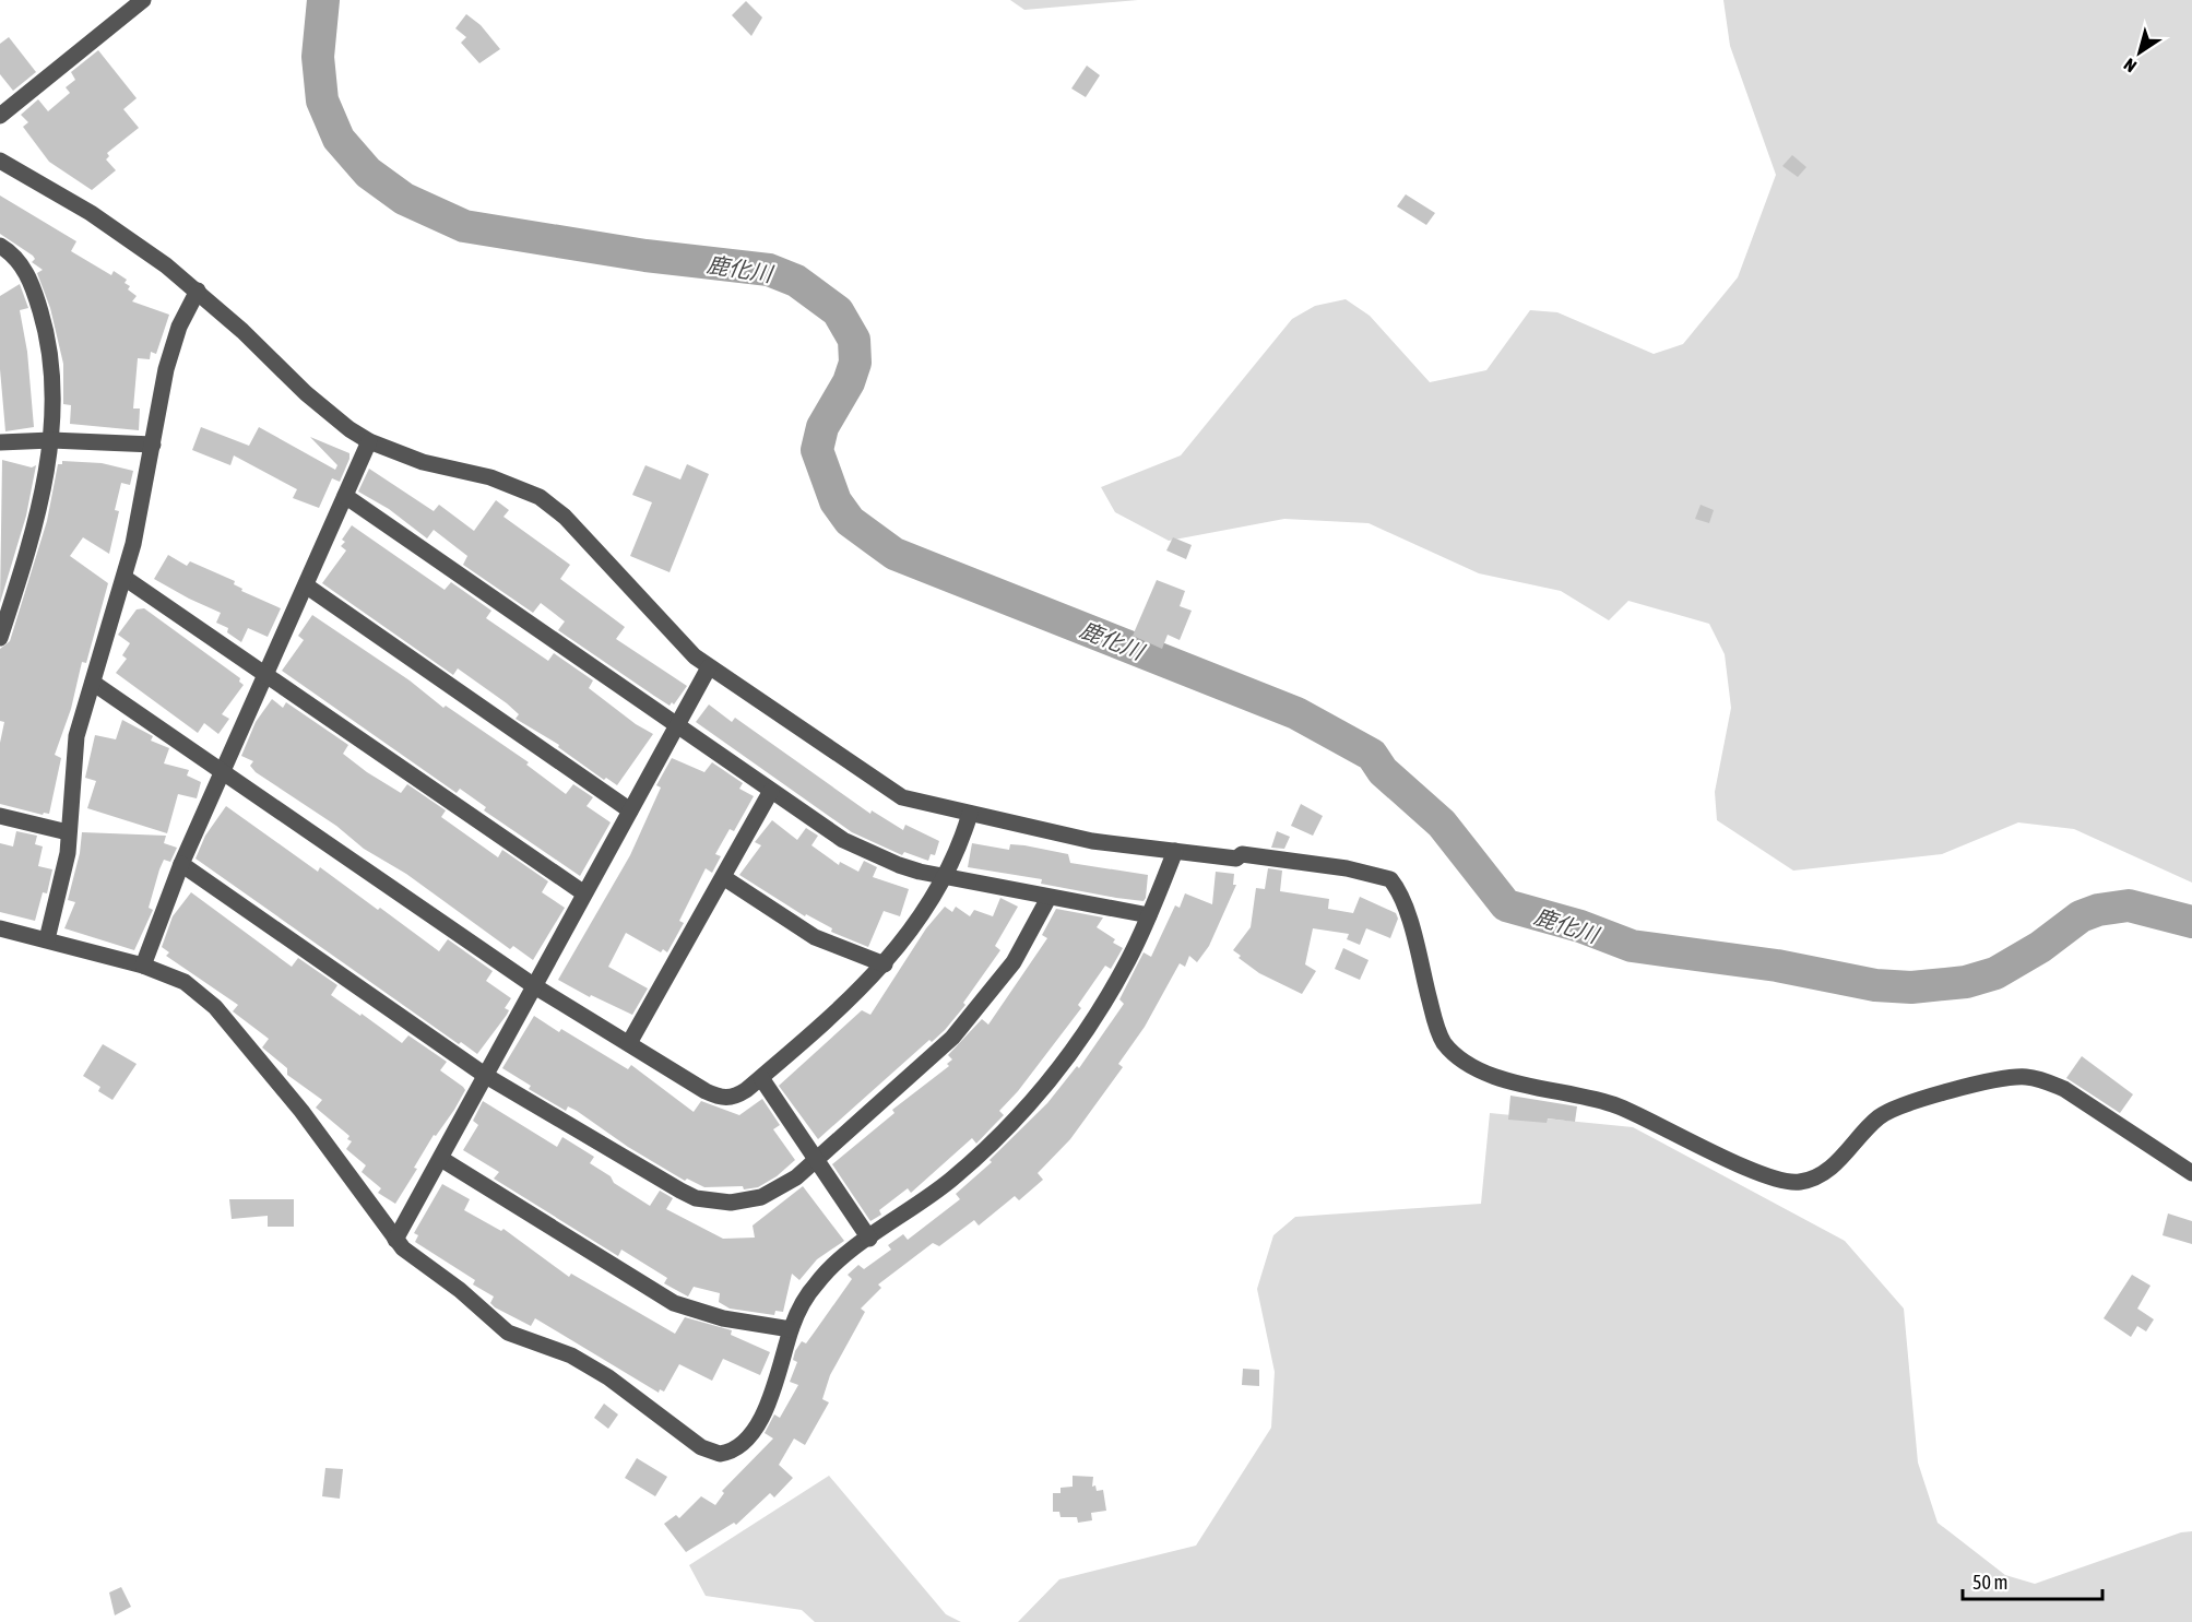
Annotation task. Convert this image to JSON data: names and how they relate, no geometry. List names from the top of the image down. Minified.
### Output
{"water":["鹿化川"],"scale_bar":"50 m","north":"bottom left"}
